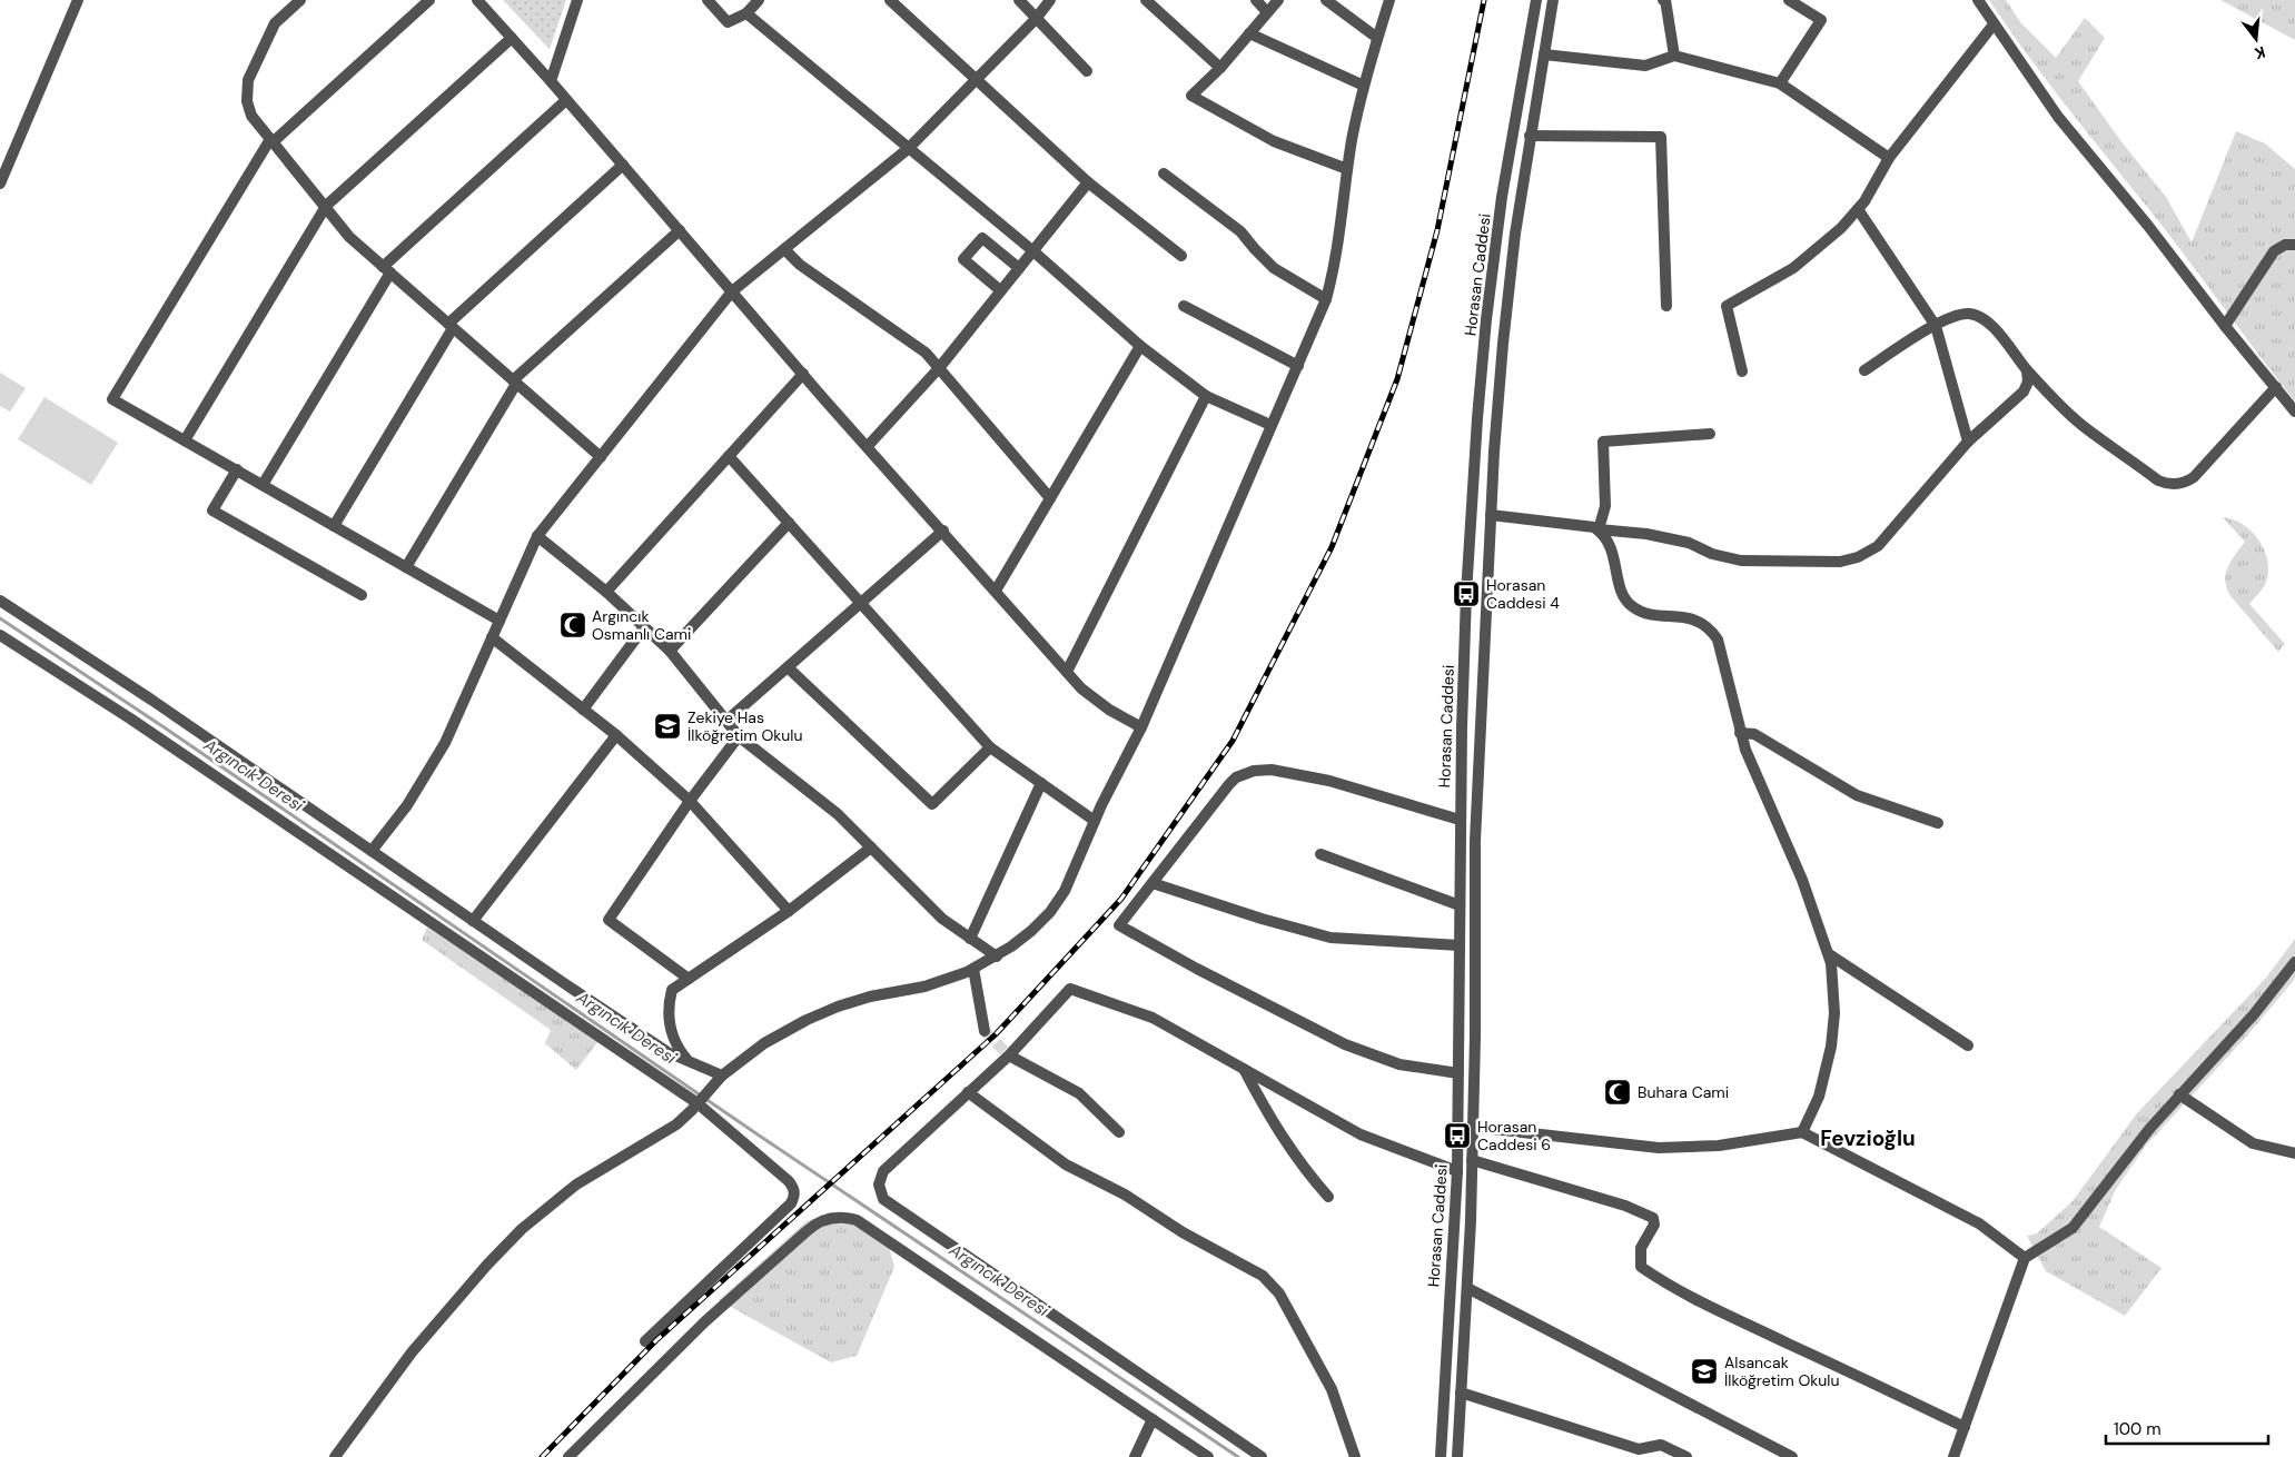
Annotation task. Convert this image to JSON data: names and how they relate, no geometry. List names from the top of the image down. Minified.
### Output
{"streets":{"street":["Horasan Caddesi"]},"districts":["Fevzioğlu"],"water":["Argıncık Deresi"],"places":{"bus stop":["Horasan Caddesi 4","Horasan Caddesi 6"],"mosque":["Argıncık Osmanlı Cami","Buhara Cami"],"school or university":["Zekiye Has İlköğretim Okulu","Alsancak İlköğretim Okulu"]},"scale_bar":"100 m","north":"bottom"}
